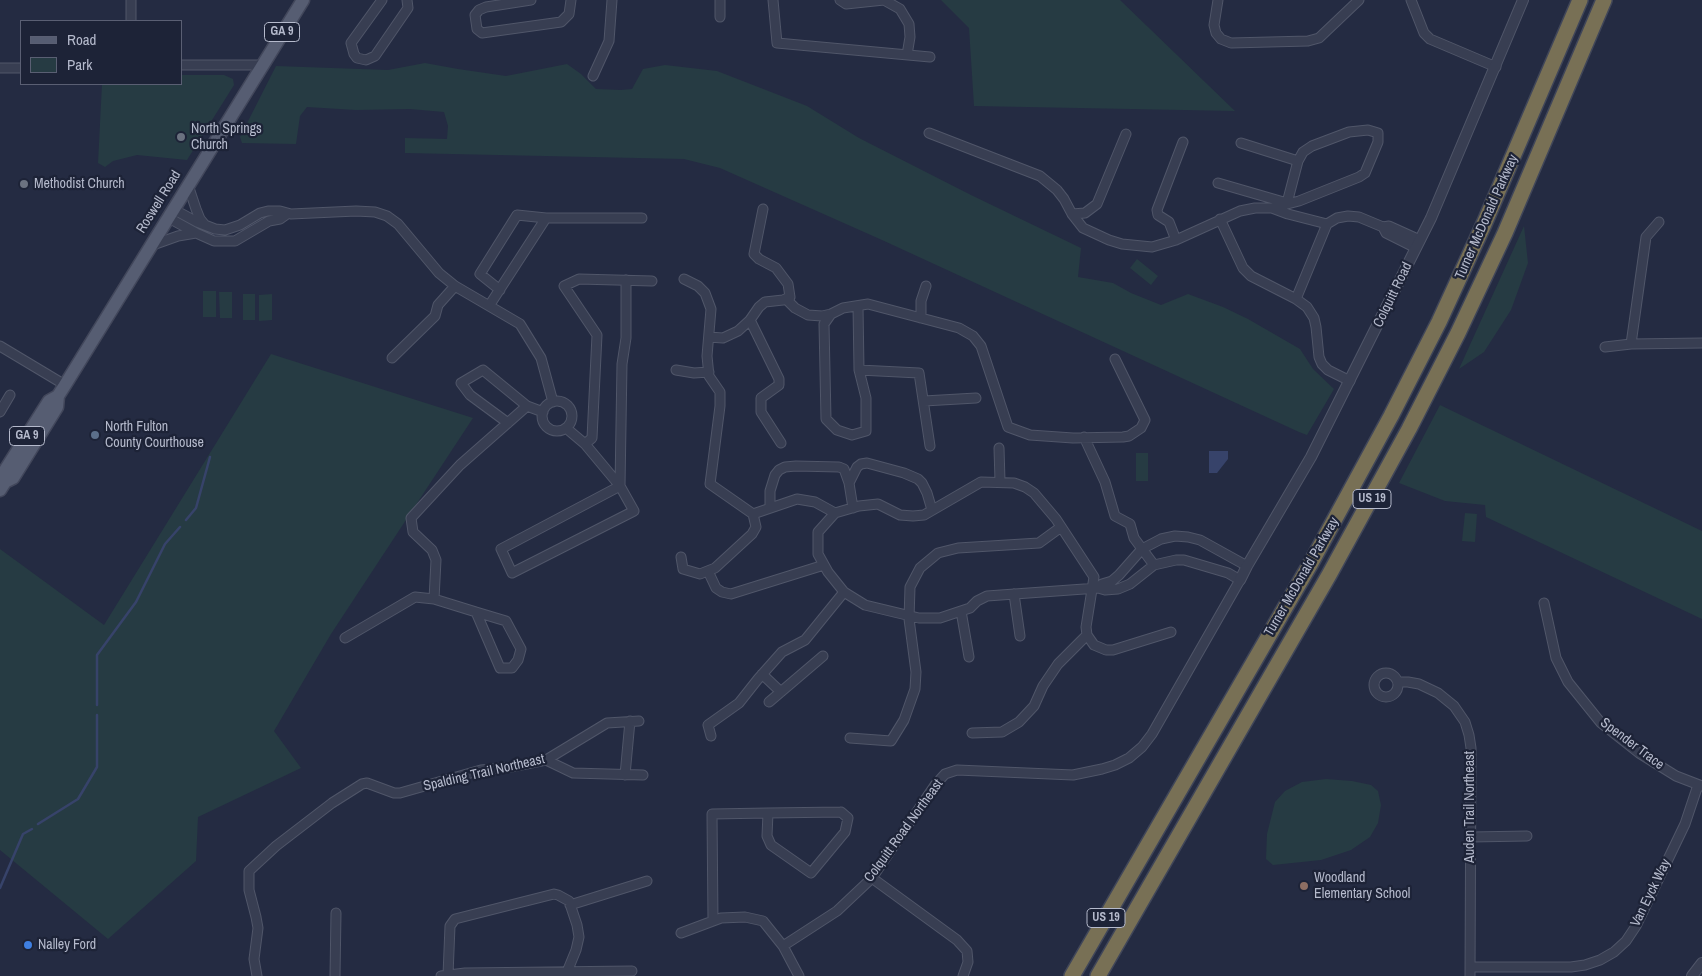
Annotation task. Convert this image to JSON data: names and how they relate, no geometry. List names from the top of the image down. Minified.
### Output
{"streets":{"highway":["Turner McDonald Parkway","US 19"],"main road":["GA 9","Roswell Road"],"street":["Colquitt Road","Spender Trace","Spalding Trail Northeast","Auden Trail Northeast","Colquitt Road Northeast","Van Eyck Way"]},"crossings":[["Colquitt Road","Colquitt Road Northeast"],["Spender Trace","Van Eyck Way"],["Auden Trail Northeast","Van Eyck Way"]],"places":["North Springs Church","Methodist Church","North Fulton County Courthouse","Woodland Elementary School","Nalley Ford"],"legend":["Road","Park"]}
